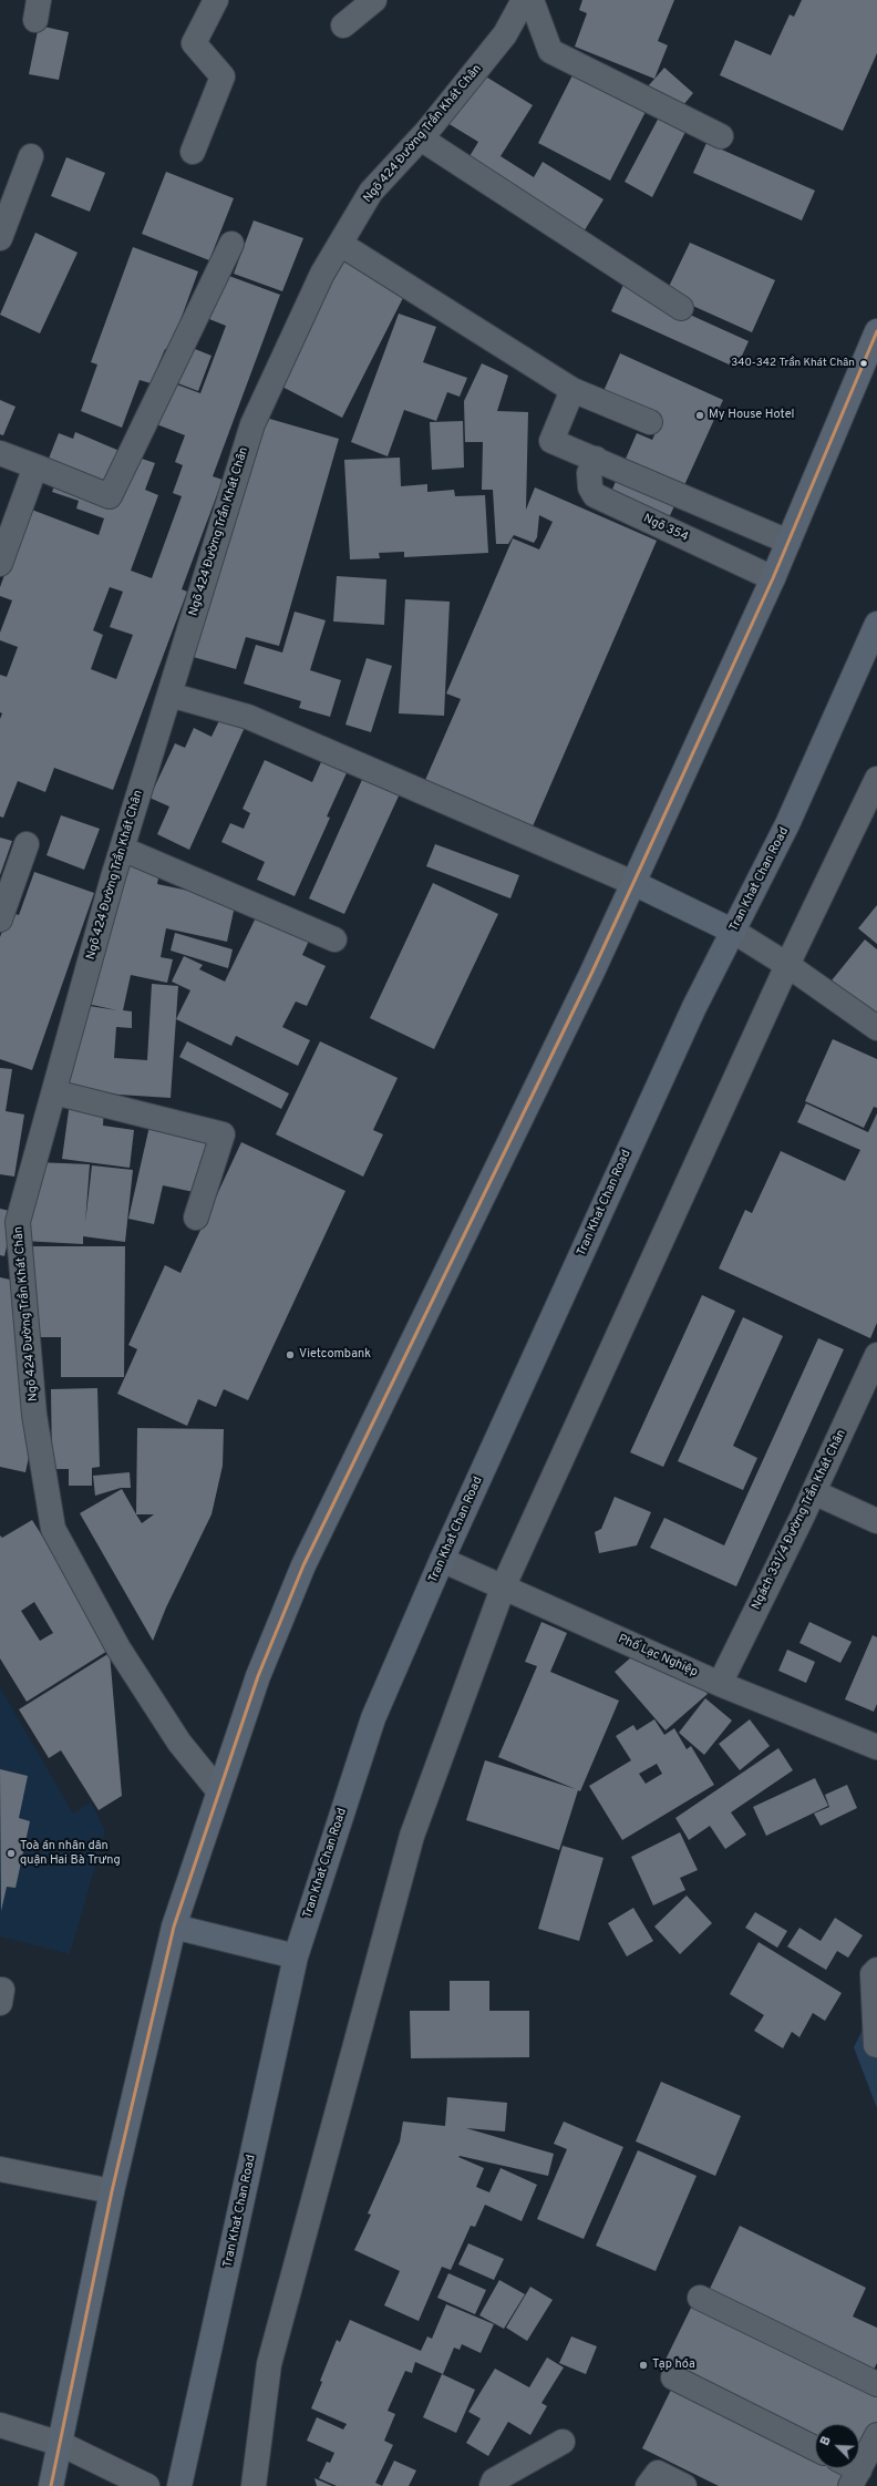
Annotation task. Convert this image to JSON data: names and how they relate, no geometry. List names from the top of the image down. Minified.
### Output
{"streets":{"main road":["Tran Khat Chan Road"],"street":["Ngõ 424 Đường Trần Khát Chân","Ngõ 354","Ngách 331/4 Đường Trần Khát Chân","Phố Lạc Nghiệp"]},"crossings":[["Tran Khat Chan Road","Phố Lạc Nghiệp"],["Ngách 331/4 Đường Trần Khát Chân","Phố Lạc Nghiệp"]],"places":["340-342 Trần Khát Chân","My House Hotel","Vietcombank","Toà án nhân dân quận Hai Bà Trưng","Tạp hóa"],"north":"top left"}
